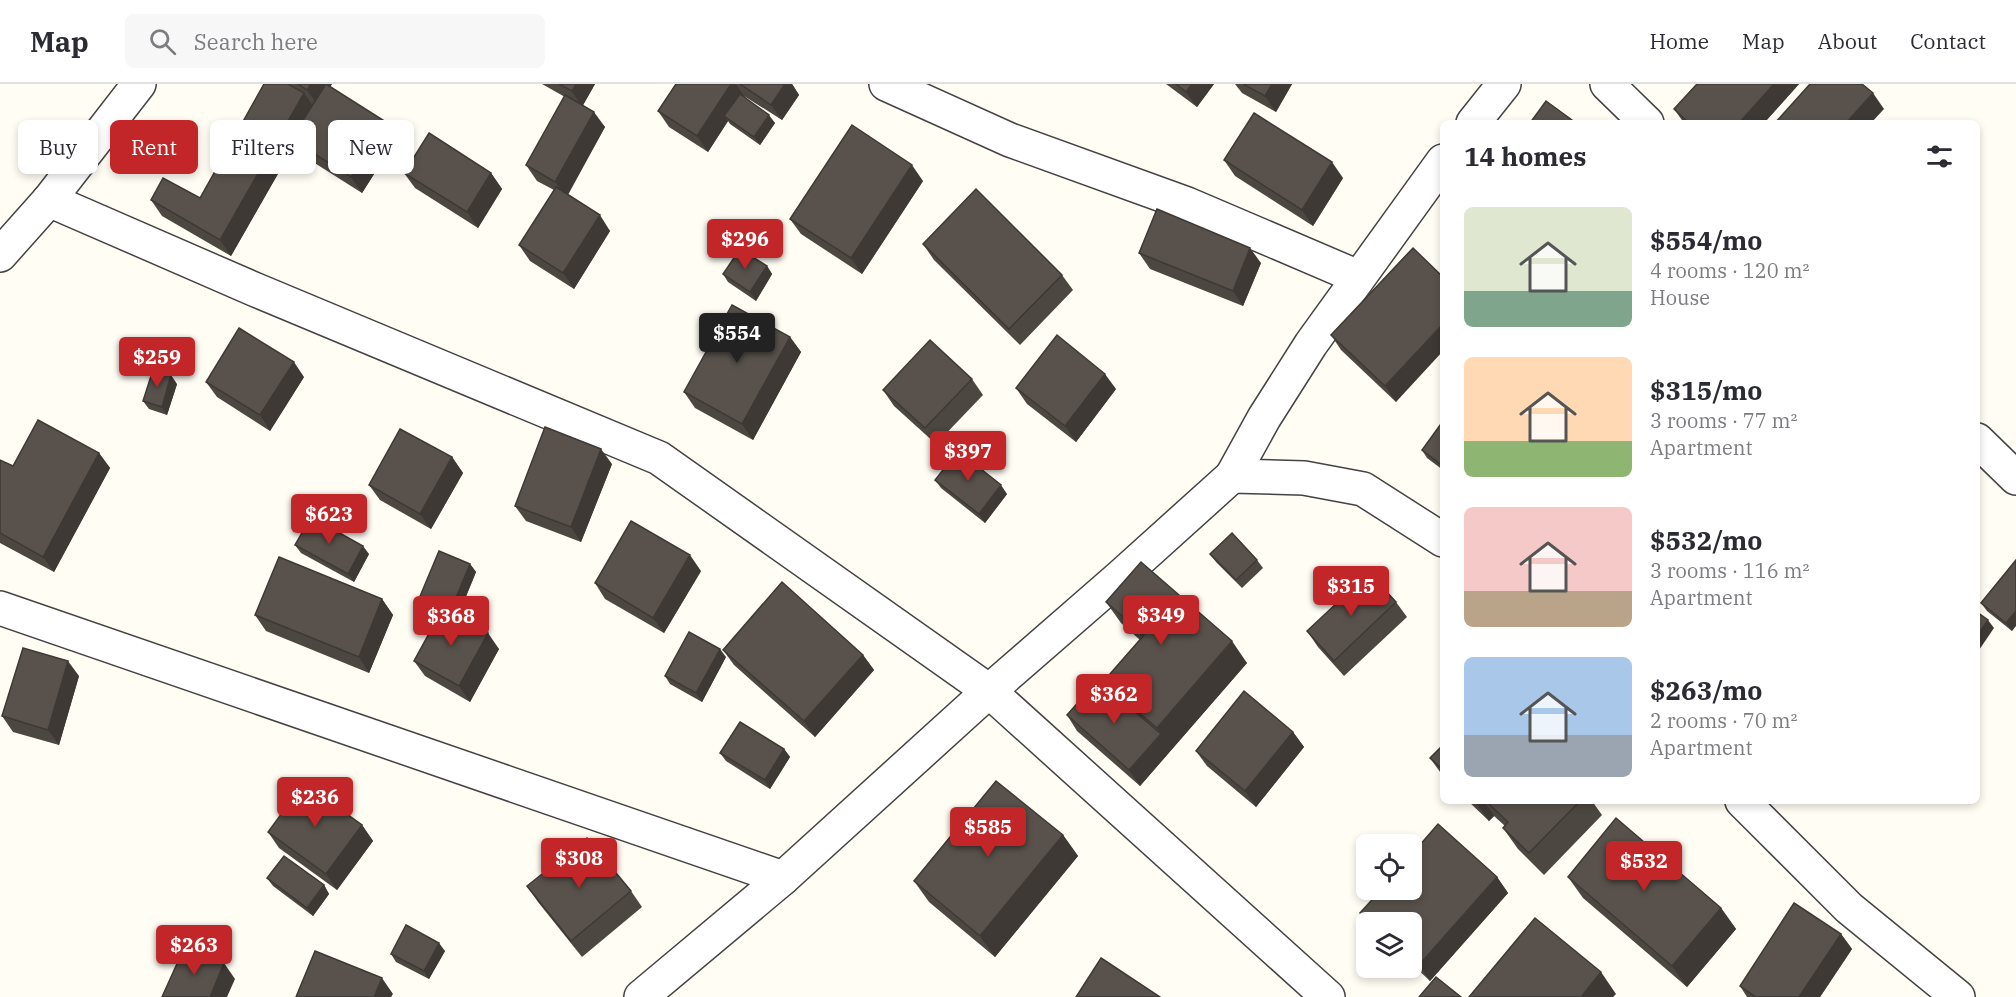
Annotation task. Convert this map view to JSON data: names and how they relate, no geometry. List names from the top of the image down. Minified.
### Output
{"page":{"header":"Map","search":"Search here","nav":["Home","Map","About","Contact"],"chip":["Buy","Rent","Filters","New"],"heading":"14 homes","list":[{"name":"$554/mo","note":"4 rooms · 120 m² · House"},{"name":"$315/mo","note":"3 rooms · 77 m² · Apartment"},{"name":"$532/mo","note":"3 rooms · 116 m² · Apartment"},{"name":"$263/mo","note":"2 rooms · 70 m² · Apartment"}],"price":["$296","$554","$259","$397","$623","$315","$349","$368","$362","$236","$585","$308","$532","$263"]}}
